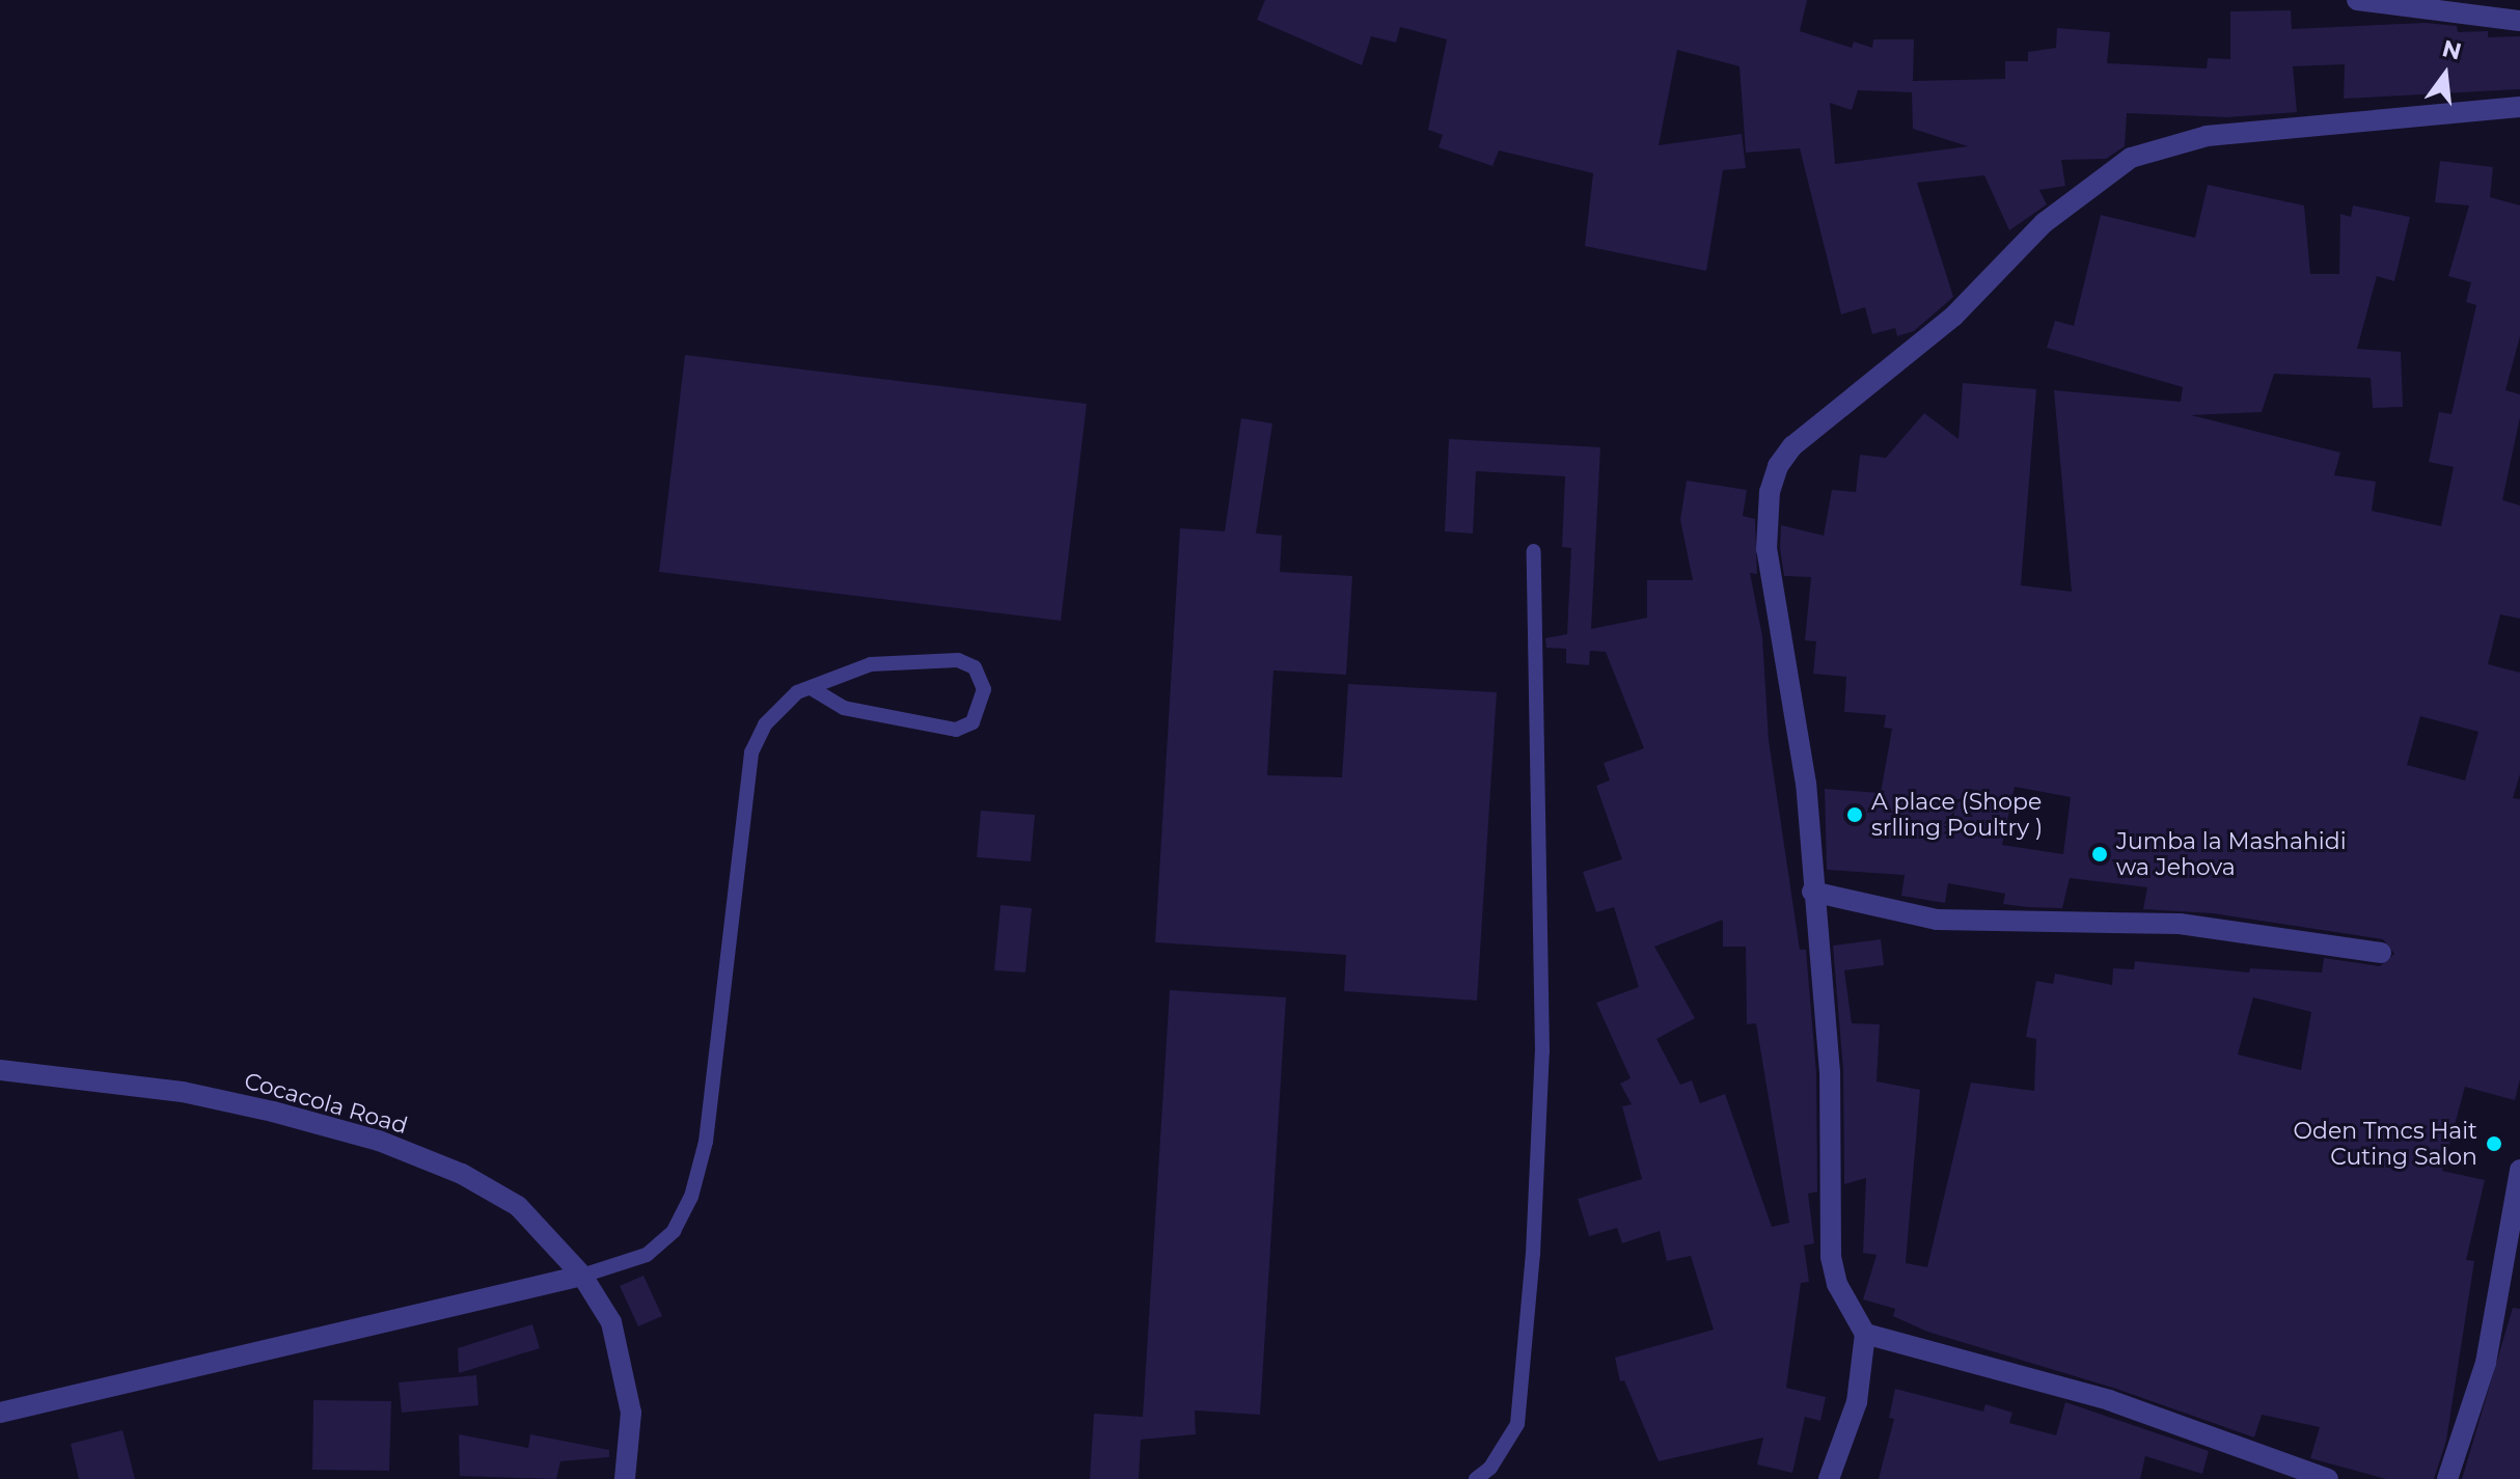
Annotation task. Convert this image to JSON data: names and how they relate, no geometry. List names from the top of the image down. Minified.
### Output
{"streets":{"street":["Cocacola Road"]},"places":["A place (Shope srlling Poultry )","Jumba la Mashahidi wa Jehova","Oden Tmcs Hait Cuting Salon"],"north":"top"}
